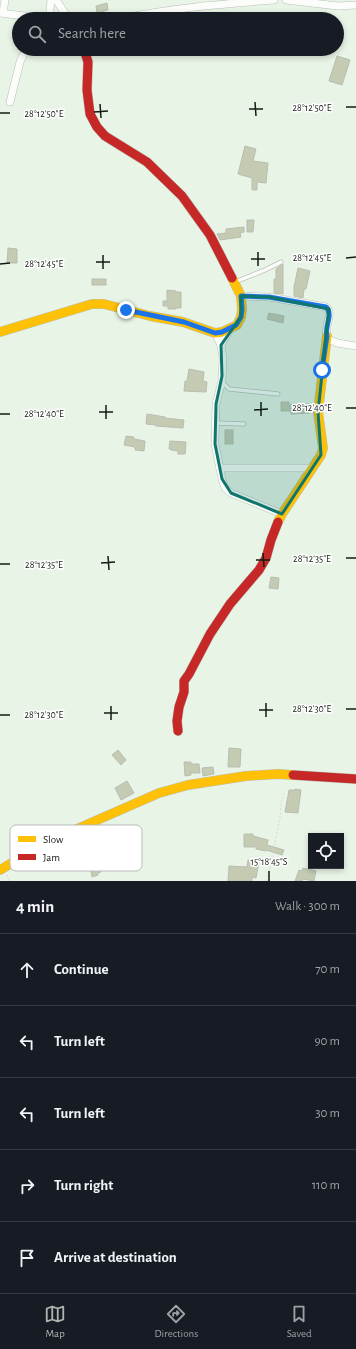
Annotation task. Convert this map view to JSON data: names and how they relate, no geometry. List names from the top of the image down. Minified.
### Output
{"legend":["Slow","Jam"],"page":{"search":"Search here","heading":["4 min","Walk · 300 m"],"list":[["Continue","70 m"],["Turn left","90 m"],["Turn left","30 m"],["Turn right","110 m"],"Arrive at destination"],"nav":["Map","Directions","Saved"]},"coordinates":["28°12'50\"E","28°12'45\"E","28°12'40\"E","28°12'35\"E","28°12'30\"E","15°18'45\"S"]}
